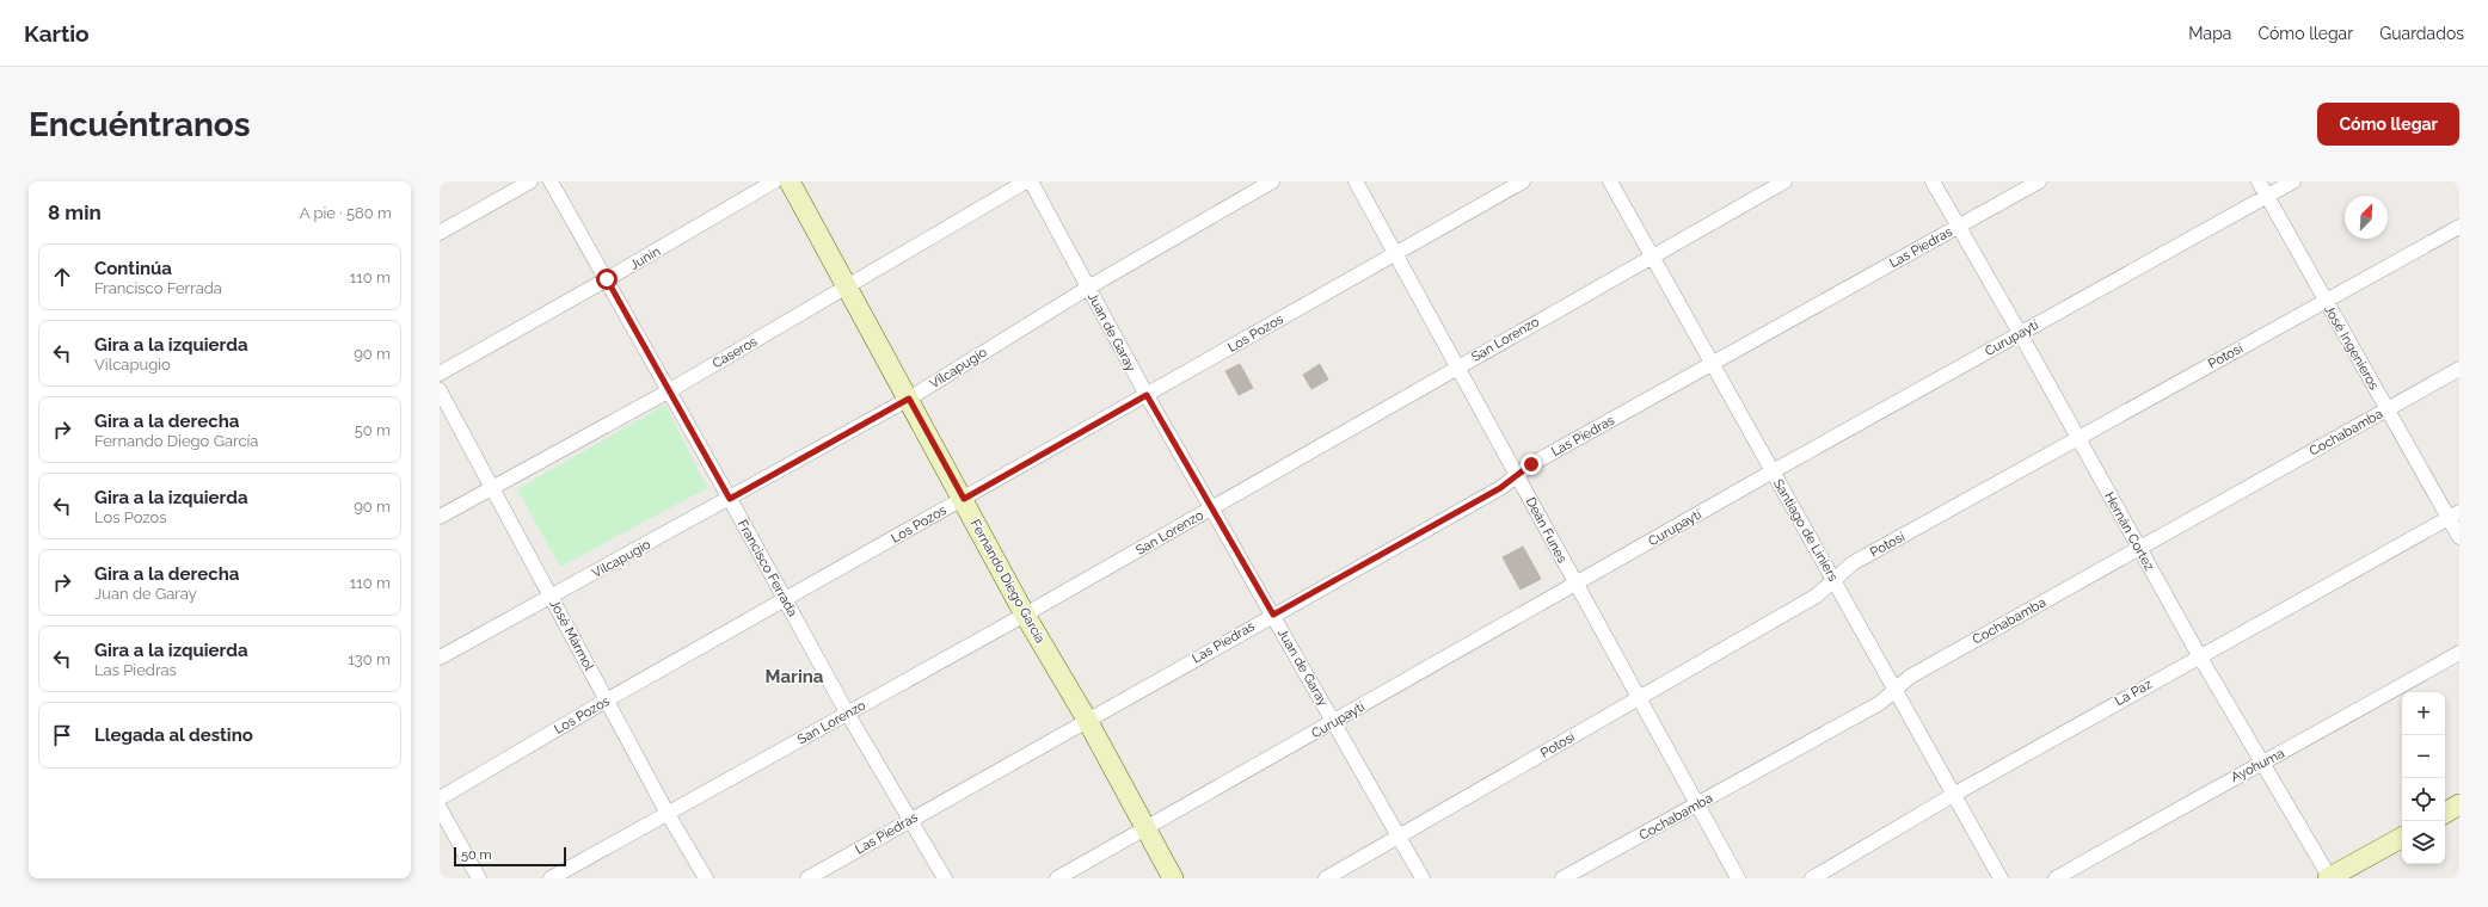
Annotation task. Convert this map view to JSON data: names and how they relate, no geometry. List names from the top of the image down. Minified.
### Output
{"streets":{"main road":["Fernando Diego García"],"street":["Las Piedras","Junin","Juan de Garay","Los Pozos","Curupaytí","San Lorenzo","José Ingenieros","Caseros","Potosí","Vilcapugio","Cochabamba","Deán Funes","Santiago de Liniers","Hernán Cortez","Francisco Ferrada","José Mármol","La Paz","Ayohuma"]},"crossings":[["Las Piedras","Juan de Garay"],["Las Piedras","Deán Funes"],["Las Piedras","Santiago de Liniers"],["Las Piedras","Hernán Cortez"],["Las Piedras","Francisco Ferrada"],["Las Piedras","Fernando Diego García"],["Junin","Francisco Ferrada"],["Juan de Garay","Los Pozos"],["Juan de Garay","Curupaytí"],["Juan de Garay","San Lorenzo"],["Juan de Garay","Potosí"],["Juan de Garay","Vilcapugio"],["Los Pozos","Deán Funes"],["Los Pozos","Francisco Ferrada"],["Los Pozos","Fernando Diego García"],["Los Pozos","José Mármol"],["Curupaytí","José Ingenieros"],["Curupaytí","Deán Funes"],["Curupaytí","Santiago de Liniers"],["Curupaytí","Hernán Cortez"],["Curupaytí","Fernando Diego García"],["San Lorenzo","Deán Funes"],["San Lorenzo","Santiago de Liniers"],["San Lorenzo","Francisco Ferrada"],["San Lorenzo","Fernando Diego García"],["San Lorenzo","José Mármol"],["José Ingenieros","Potosí"],["José Ingenieros","Cochabamba"],["José Ingenieros","La Paz"],["Caseros","Francisco Ferrada"],["Caseros","Fernando Diego García"],["Caseros","José Mármol"],["Potosí","Deán Funes"],["Potosí","Santiago de Liniers"],["Potosí","Hernán Cortez"],["Vilcapugio","Francisco Ferrada"],["Vilcapugio","Fernando Diego García"],["Vilcapugio","José Mármol"],["Cochabamba","Deán Funes"],["Cochabamba","Santiago de Liniers"],["Cochabamba","Hernán Cortez"],["Santiago de Liniers","La Paz"],["Hernán Cortez","La Paz"],["Hernán Cortez","Ayohuma"]],"districts":["Marina"],"scale_bar":"50 m","north":"top right","page":{"header":"Kartio","nav":["Mapa","Cómo llegar","Guardados"],"buttons":"Cómo llegar","title":"Encuéntranos","heading":["8 min","A pie · 580 m"],"list":[["Continúa","Francisco Ferrada","110 m"],["Gira a la izquierda","Vilcapugio","90 m"],["Gira a la derecha","Fernando Diego García","50 m"],["Gira a la izquierda","Los Pozos","90 m"],["Gira a la derecha","Juan de Garay","110 m"],["Gira a la izquierda","Las Piedras","130 m"],"Llegada al destino"],"map_buttons":["+","−"],"scale":"50 m"}}
